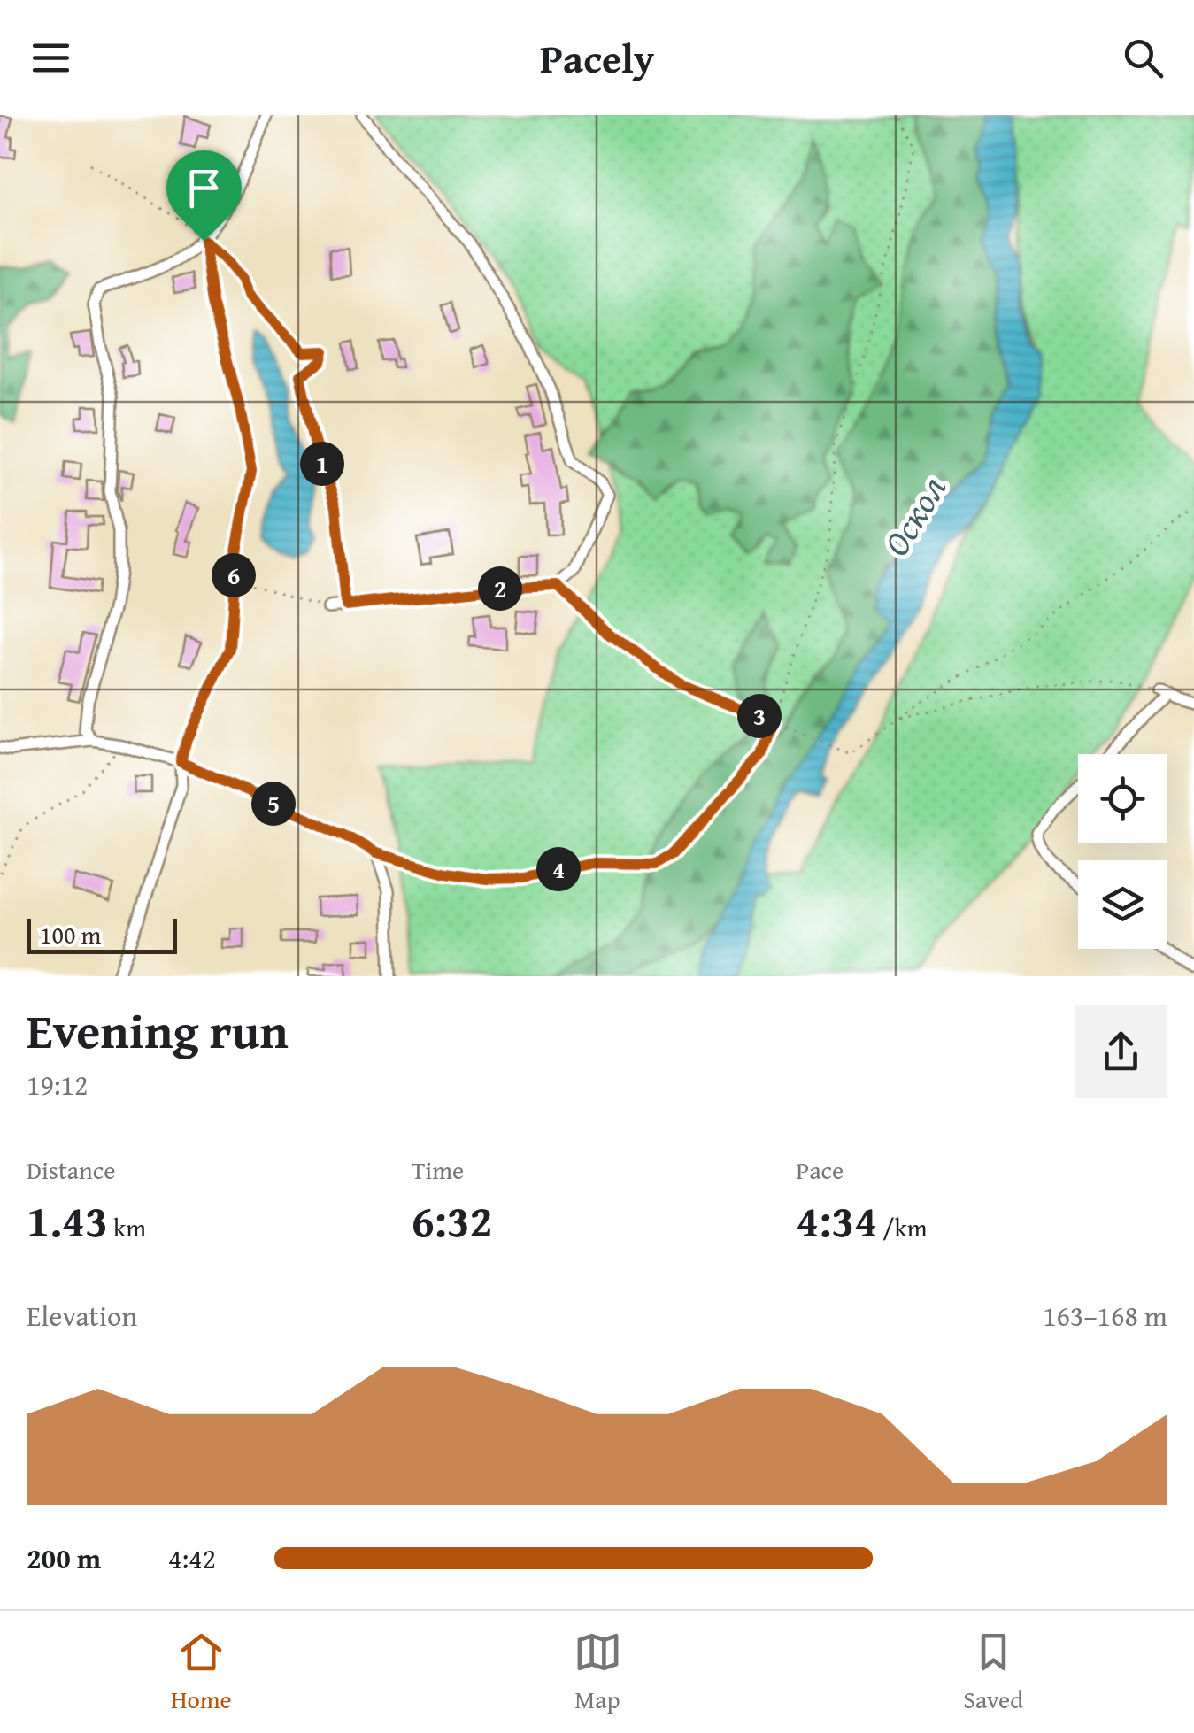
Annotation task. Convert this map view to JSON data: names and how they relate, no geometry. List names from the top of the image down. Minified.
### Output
{"water":["Оскол"],"scale_bar":"100 m","page":{"header":"Pacely","pins":["1","6","2","3","5","4"],"scale":"100 m","heading":["Evening run","19:12"],"stats":[["Distance","1.43 km"],["Time","6:32"],["Pace","4:34 /km"]],"chart":["Elevation","163–168 m"],"list":[{"name":"200 m","note":"4:42"}],"tabs":["Home","Map","Saved"]}}
